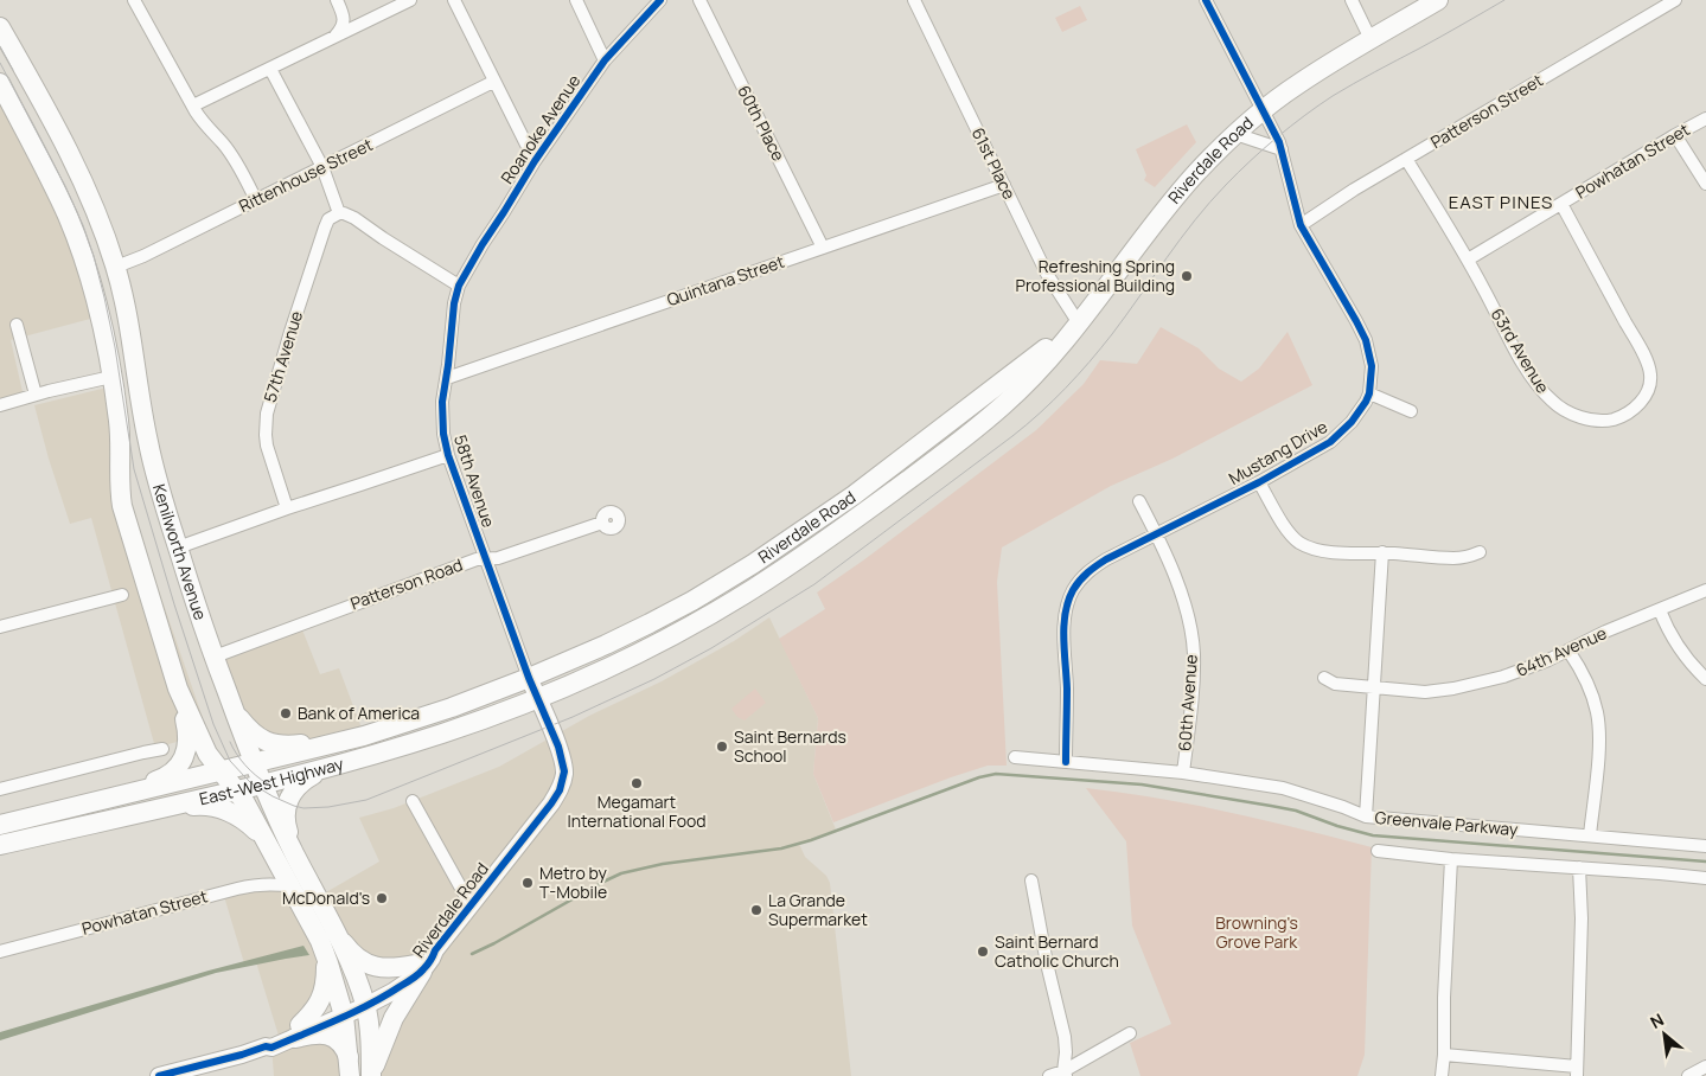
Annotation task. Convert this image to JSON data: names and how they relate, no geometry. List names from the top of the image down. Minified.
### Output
{"streets":{"main road":["Riverdale Road","Kenilworth Avenue","East-West Highway"],"street":["Patterson Street","60th Place","Roanoke Avenue","Powhatan Street","61st Place","Rittenhouse Street","Quintana Street","63rd Avenue","57th Avenue","Mustang Drive","58th Avenue","Patterson Road","64th Avenue","60th Avenue","Greenvale Parkway"]},"crossings":[["Patterson Street","63rd Avenue"],["Patterson Street","Mustang Drive"],["60th Place","Quintana Street"],["Roanoke Avenue","58th Avenue"],["Powhatan Street","63rd Avenue"],["Riverdale Road","61st Place"],["Riverdale Road","Mustang Drive"],["Riverdale Road","58th Avenue"],["Riverdale Road","Kenilworth Avenue"],["Riverdale Road","East-West Highway"],["61st Place","Quintana Street"],["Rittenhouse Street","Kenilworth Avenue"],["Quintana Street","58th Avenue"],["Mustang Drive","60th Avenue"],["Mustang Drive","Greenvale Parkway"],["58th Avenue","Patterson Road"],["58th Avenue","East-West Highway"],["Kenilworth Avenue","Patterson Road"],["Kenilworth Avenue","East-West Highway"],["60th Avenue","Greenvale Parkway"]],"districts":["EAST PINES"],"parks":["Browning's Grove Park"],"places":["Refreshing Spring Professional Building","Bank of America","Saint Bernards School","Megamart International Food","Metro by T-Mobile","McDonald's","La Grande Supermarket","Saint Bernard Catholic Church"],"north":"top left"}
